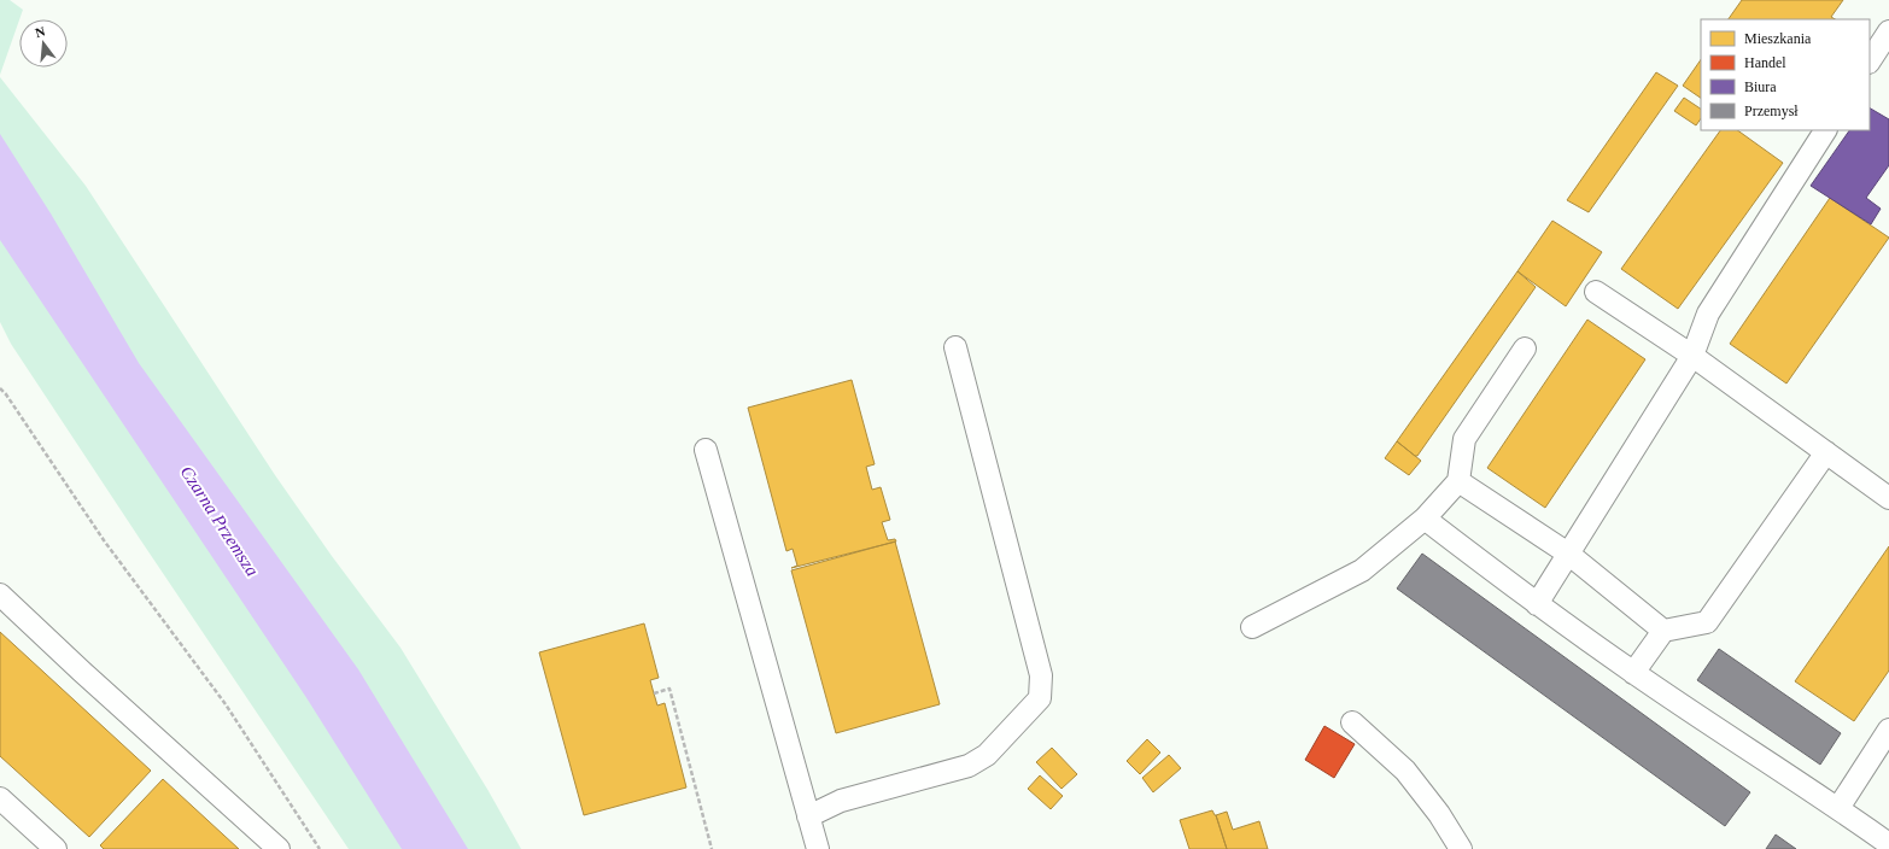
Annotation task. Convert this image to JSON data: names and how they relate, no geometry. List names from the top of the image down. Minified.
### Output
{"water":["Czarna Przemsza"],"legend":["Mieszkania","Handel","Biura","Przemysł"],"north":"top"}
